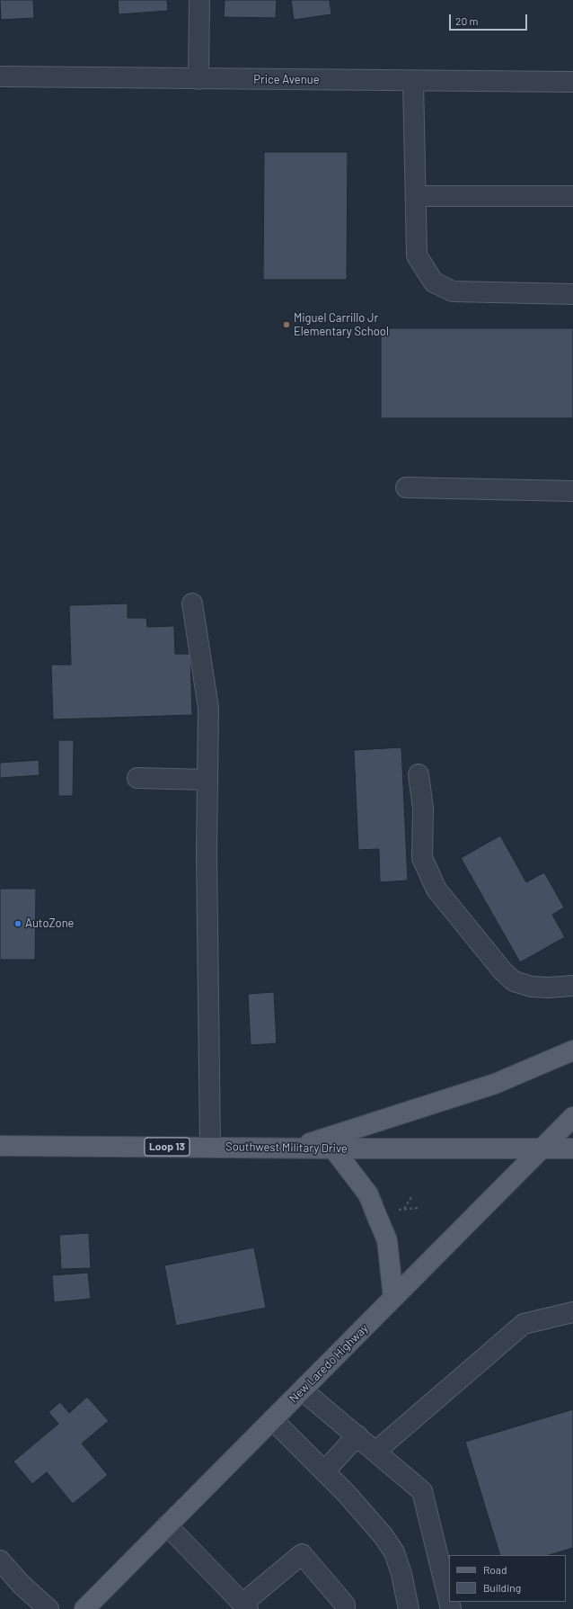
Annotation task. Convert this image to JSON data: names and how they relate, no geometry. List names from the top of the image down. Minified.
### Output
{"streets":{"main road":["Loop 13","Southwest Military Drive","New Laredo Highway"],"street":["Price Avenue"]},"crossings":[["Southwest Military Drive","New Laredo Highway"]],"places":["Miguel Carrillo Jr Elementary School","AutoZone"],"legend":["Road","Building"],"scale_bar":"20 m"}
